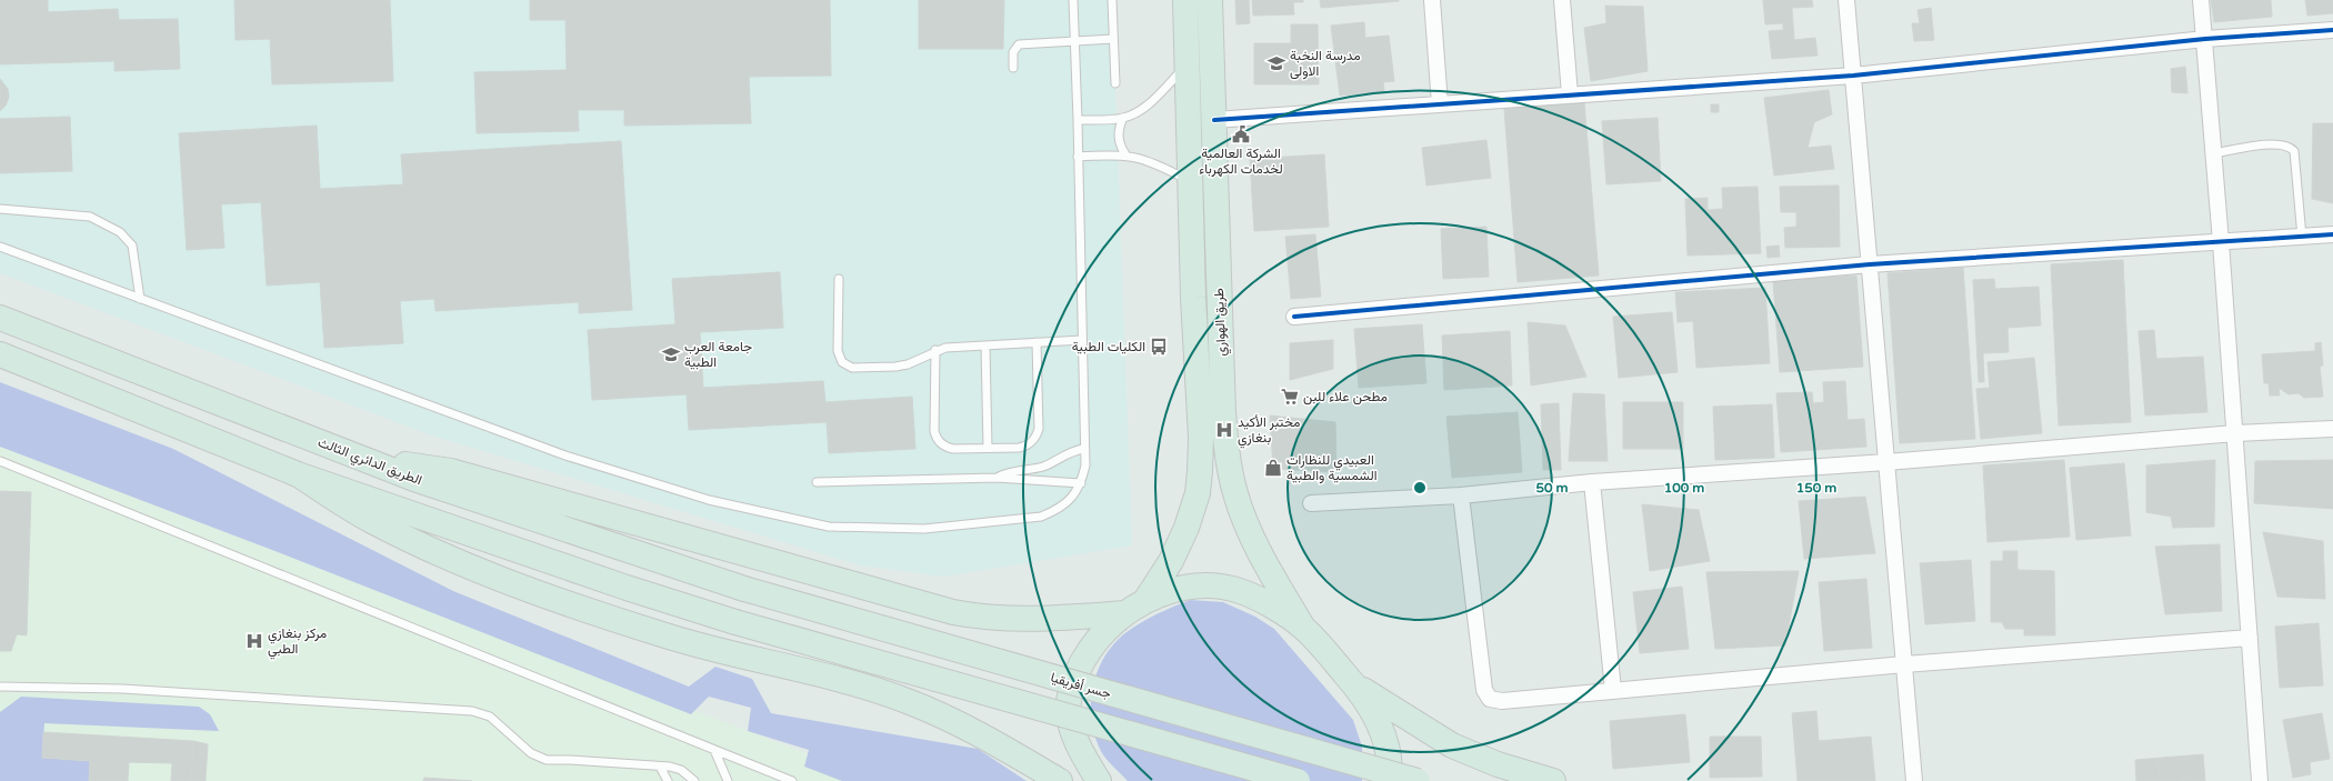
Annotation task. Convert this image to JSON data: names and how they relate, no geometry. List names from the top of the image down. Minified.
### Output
{"streets":{"highway":["طريق الهواري","الطريق الدائري الثالث","جسر أفريقيا"]},"crossings":[["الطريق الدائري الثالث","جسر أفريقيا"]],"places":{"school or university":["مدرسة النخبة الاولى","جامعة العرب الطبية"],"public building":["الشركة العالمية لخدمات الكهرباء"],"bus stop":["الكليات الطبية"],"supermarket":["مطحن علاء للبن"],"hospital":["مختبر الأكيد بنغازي","مركز بنغازي الطبي"],"shop":["العبيدي للنظارات الشمسية والطبية"]},"rings":["50 m","100 m","150 m"]}
